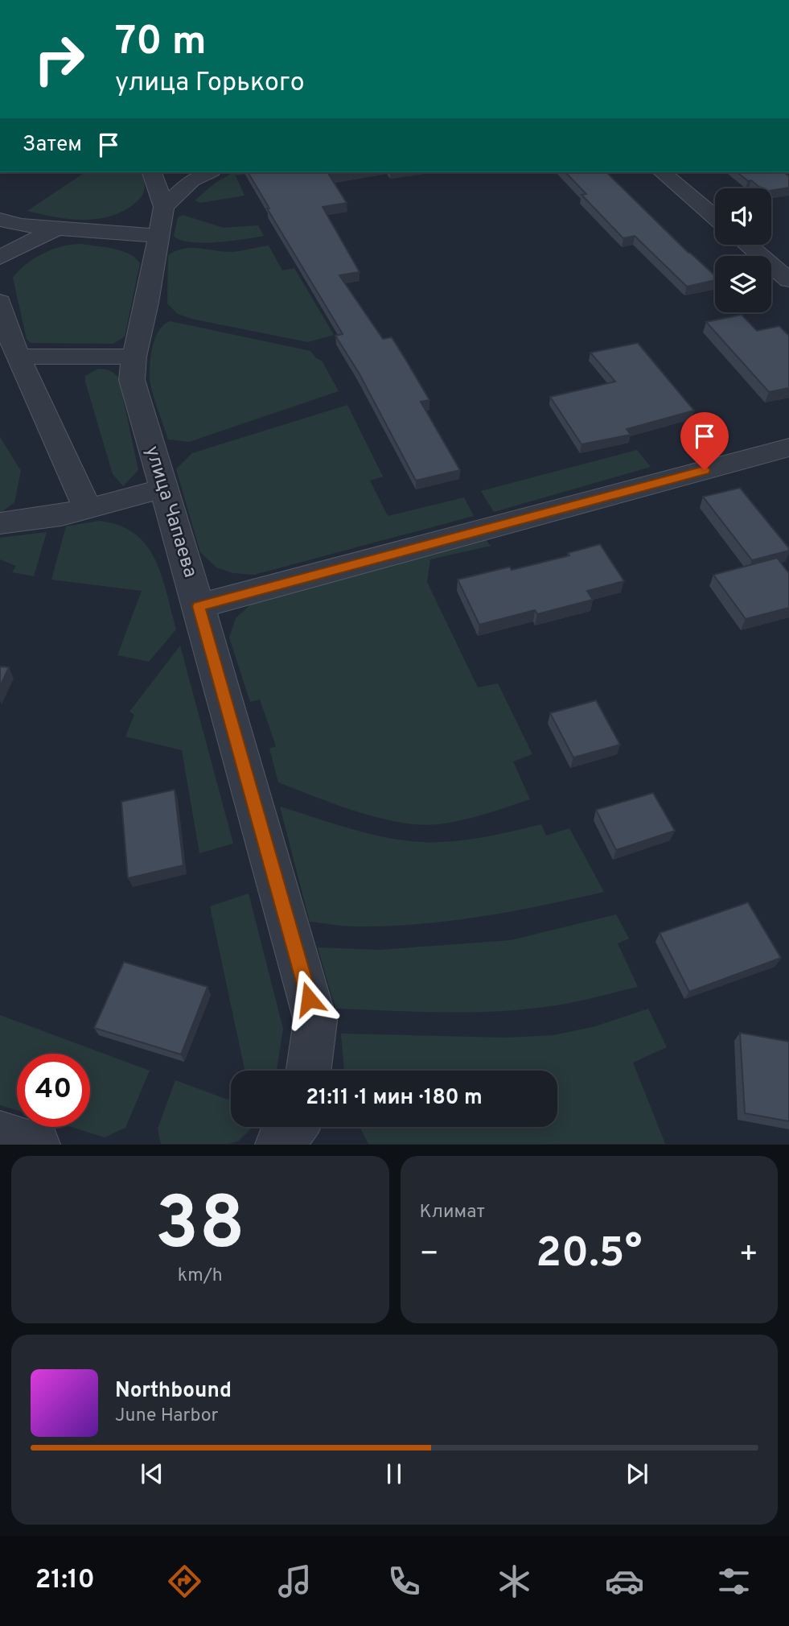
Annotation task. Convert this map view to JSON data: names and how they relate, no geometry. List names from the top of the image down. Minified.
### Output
{"streets":{"street":["улица Чапаева"]},"page":{"turn":["70 m","улица Горького"],"then":"Затем","limit":"40","trip":"21:11 · 1 мин · 180 m","tile":[["38","km/h"],"Климат"],"heat":["−","20.5°","+"],"song":["Northbound","June Harbor"],"tabs":"21:10"}}
